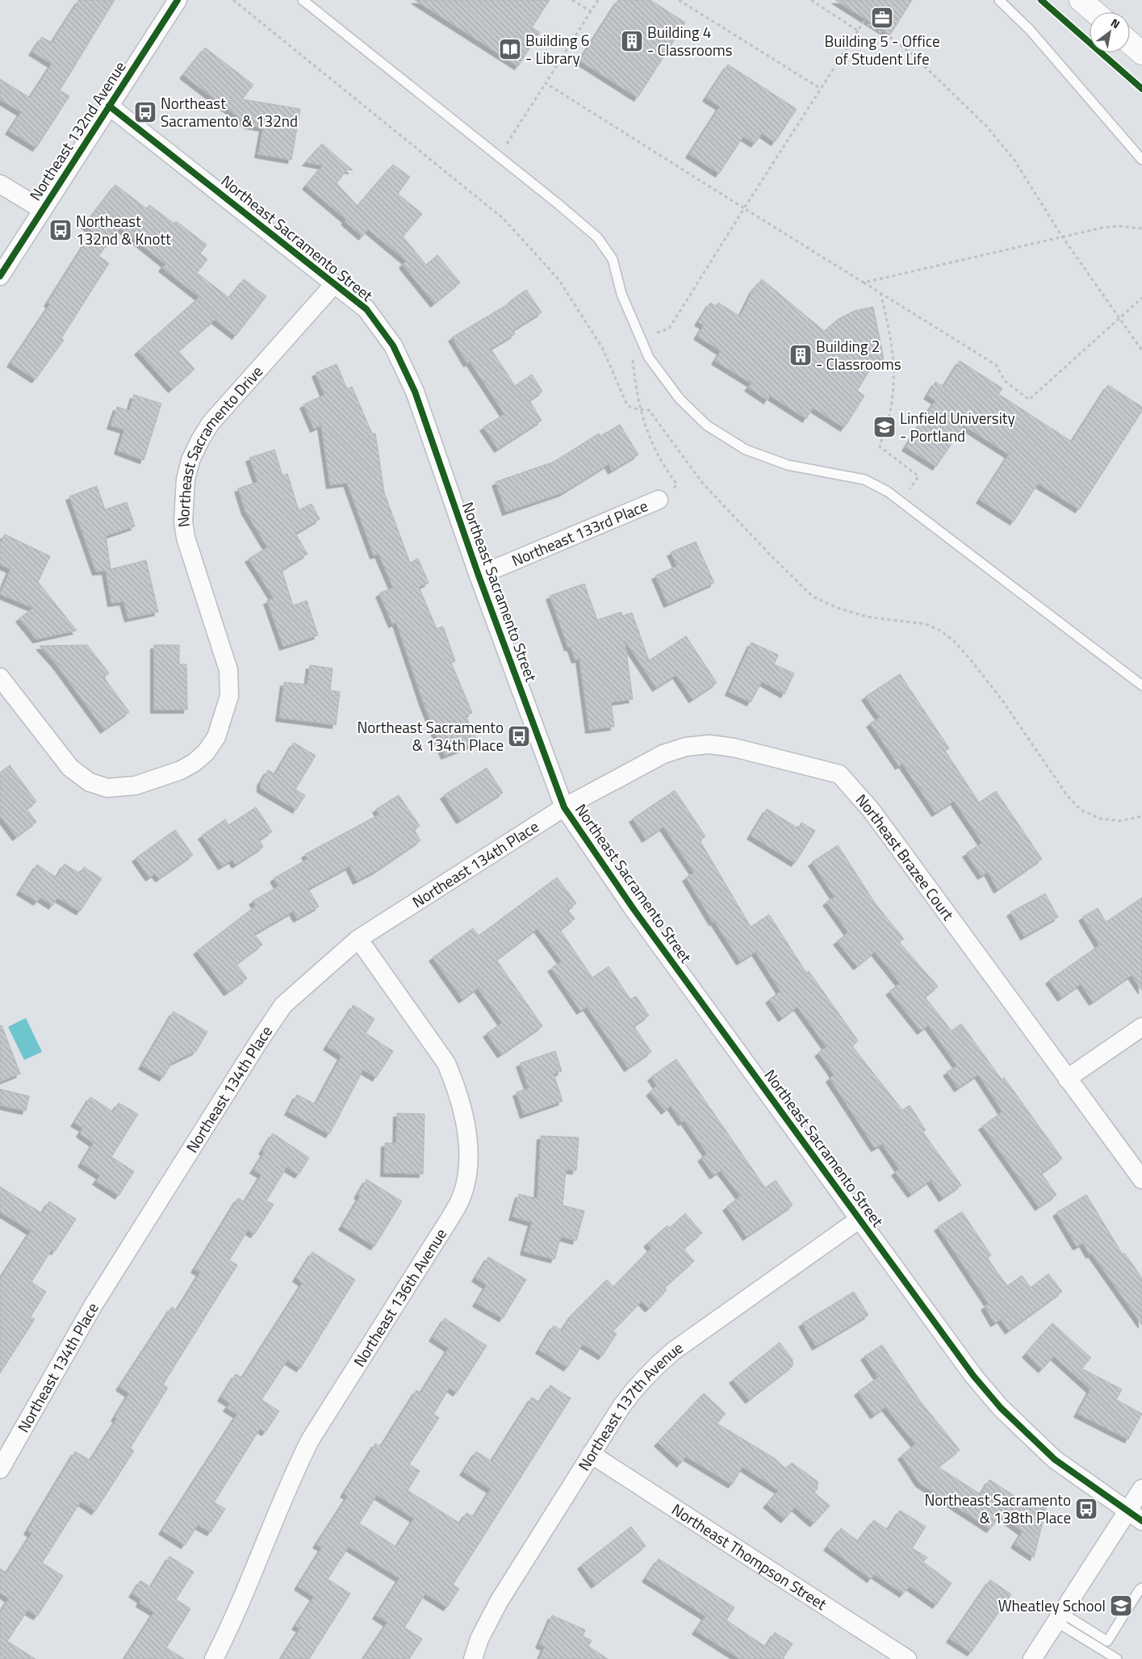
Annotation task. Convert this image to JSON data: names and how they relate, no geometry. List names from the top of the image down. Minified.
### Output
{"streets":{"street":["Northeast 132nd Avenue","Northeast Sacramento Street","Northeast Sacramento Drive","Northeast 133rd Place","Northeast Brazee Court","Northeast 134th Place","Northeast 136th Avenue","Northeast 137th Avenue","Northeast Thompson Street"]},"crossings":[["Northeast 132nd Avenue","Northeast Sacramento Street"],["Northeast Sacramento Street","Northeast Sacramento Drive"],["Northeast Sacramento Street","Northeast 133rd Place"],["Northeast Sacramento Street","Northeast Brazee Court"],["Northeast Sacramento Street","Northeast 134th Place"],["Northeast Sacramento Street","Northeast 137th Avenue"],["Northeast Brazee Court","Northeast 134th Place"],["Northeast 134th Place","Northeast 136th Avenue"],["Northeast 137th Avenue","Northeast Thompson Street"]],"places":{"office":["Building 5 - Office of Student Life"],"building":["Building 4 - Classrooms","Building 2 - Classrooms"],"library":["Building 6 - Library"],"bus stop":["Northeast Sacramento & 132nd","Northeast 132nd & Knott","Northeast Sacramento & 134th Place","Northeast Sacramento & 138th Place"],"school or university":["Linfield University - Portland","Wheatley School"]},"north":"top right"}
